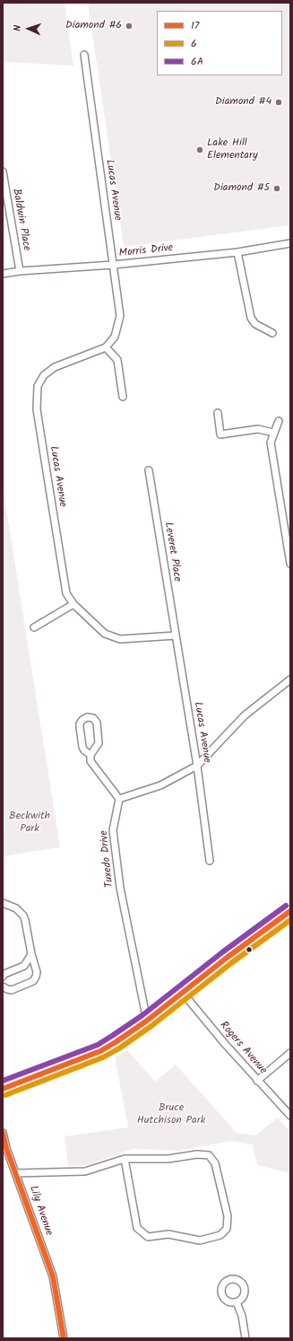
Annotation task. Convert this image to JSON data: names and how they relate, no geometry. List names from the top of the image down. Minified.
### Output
{"streets":{"street":["Lucas Avenue","Baldwin Place","Morris Drive","Leveret Place","Tuxedo Drive","Rogers Avenue","Lily Avenue"]},"crossings":[["Lucas Avenue","Morris Drive"],["Lucas Avenue","Leveret Place"],["Baldwin Place","Morris Drive"]],"parks":["Beckwith Park","Bruce Hutchison Park"],"places":["Diamond #6","Diamond #4","Lake Hill Elementary","Diamond #5"],"lines":["transit line 6A","transit line 17","transit line 6"],"legend":["17","6","6A"],"north":"left"}
